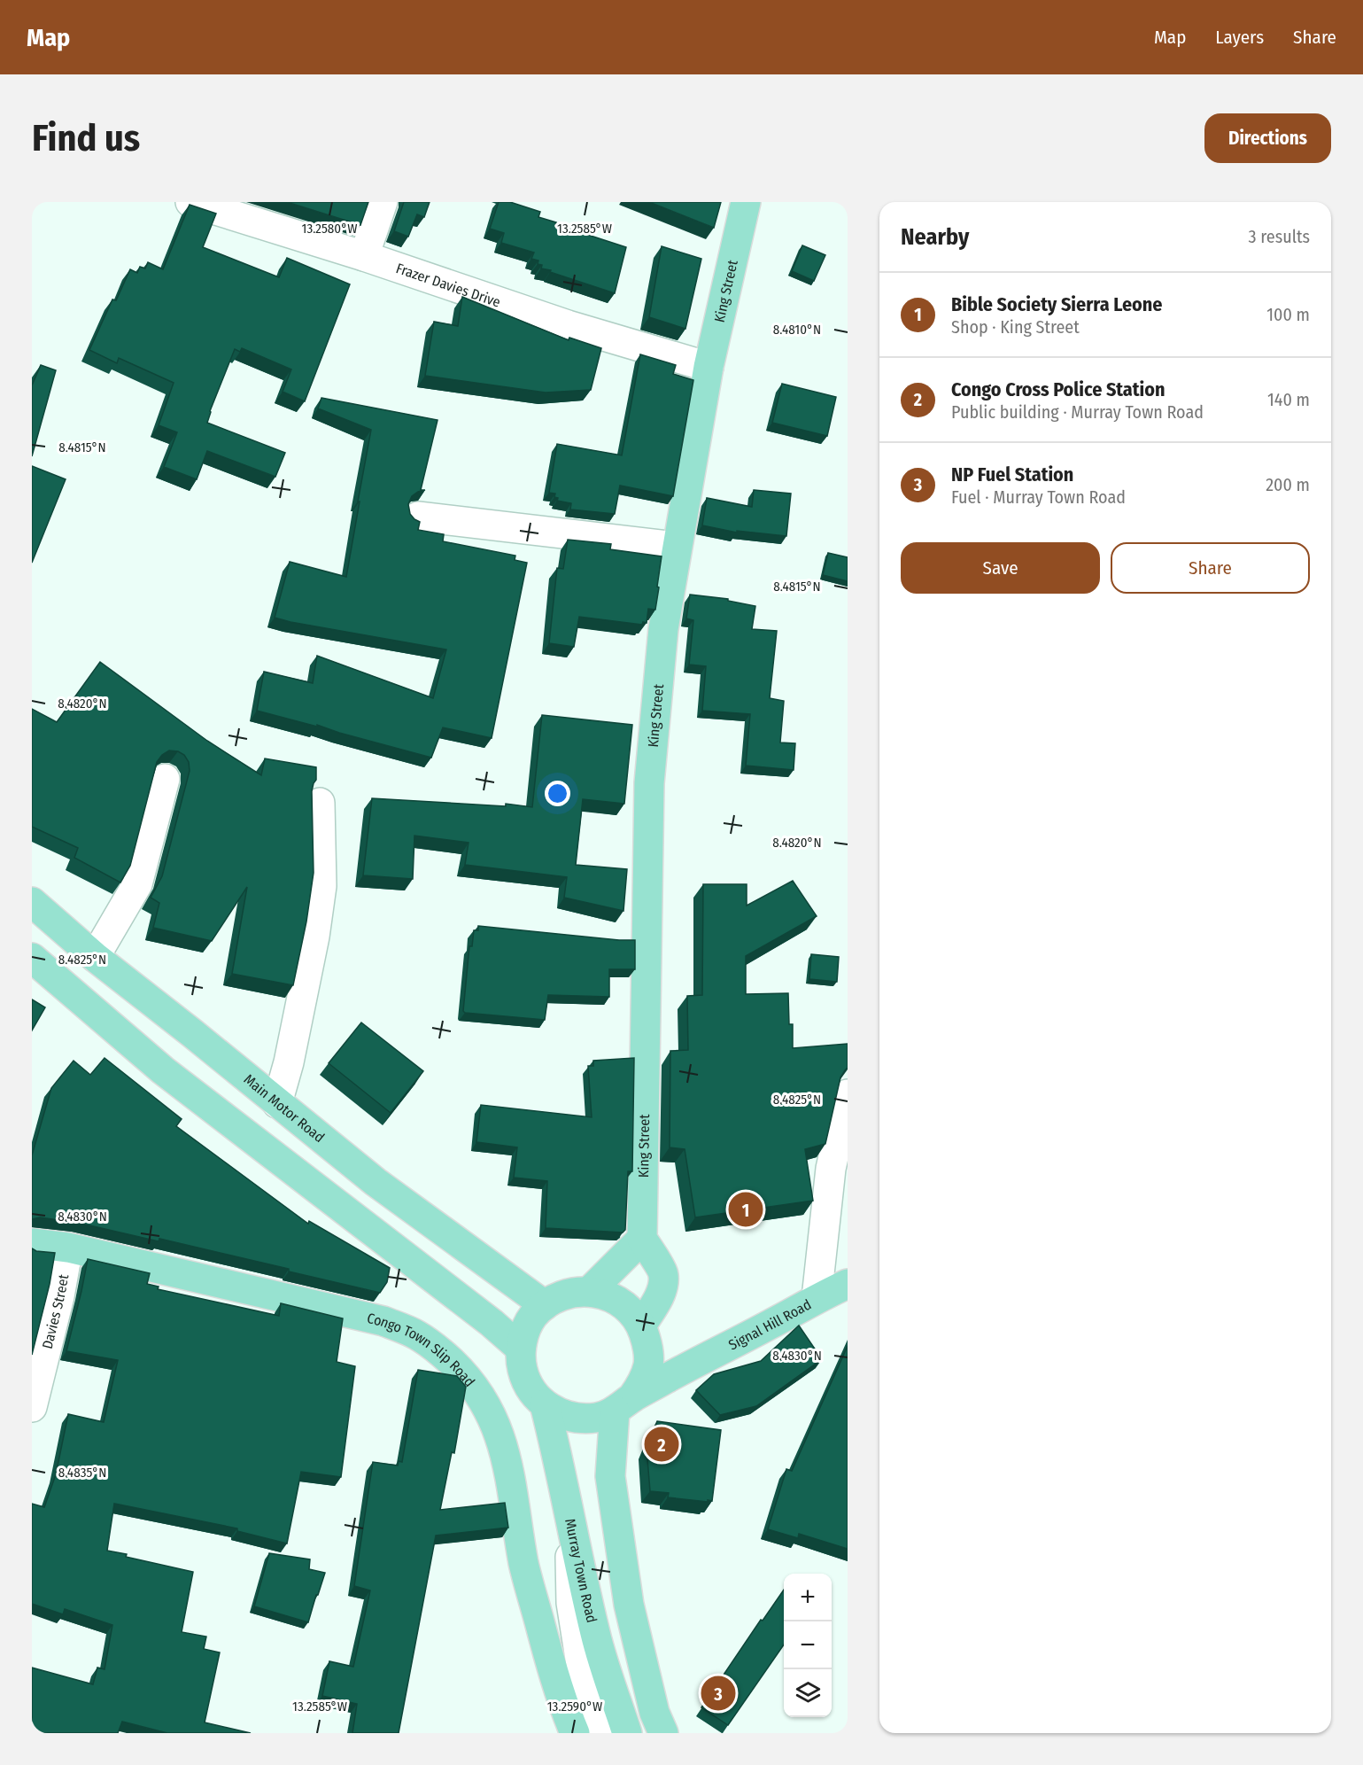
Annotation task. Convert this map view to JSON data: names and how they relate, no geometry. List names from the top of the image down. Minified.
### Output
{"streets":{"main road":["King Street","Main Motor Road","Signal Hill Road","Congo Town Slip Road","Murray Town Road"],"street":["Frazer Davies Drive","Davies Street"]},"crossings":[["Frazer Davies Drive","King Street"],["Main Motor Road","Signal Hill Road"],["Main Motor Road","Murray Town Road"],["Davies Street","Congo Town Slip Road"],["Signal Hill Road","Murray Town Road"]],"page":{"header":"Map","nav":["Map","Layers","Share"],"buttons":["Directions",["Save","Share"]],"title":"Find us","heading":["Nearby","3 results"],"list":[{"mark":"1","name":"Bible Society Sierra Leone","note":"Shop · King Street","value":"100 m"},{"mark":"2","name":"Congo Cross Police Station","note":"Public building · Murray Town Road","value":"140 m"},{"mark":"3","name":"NP Fuel Station","note":"Fuel · Murray Town Road","value":"200 m"}],"pins":["1","2","3"],"map_buttons":["+","−"]},"coordinates":["13.2580°W","13.2585°W","8.4810°N","8.4815°N","8.4820°N","8.4825°N","8.4830°N","8.4835°N","13.2590°W"]}
